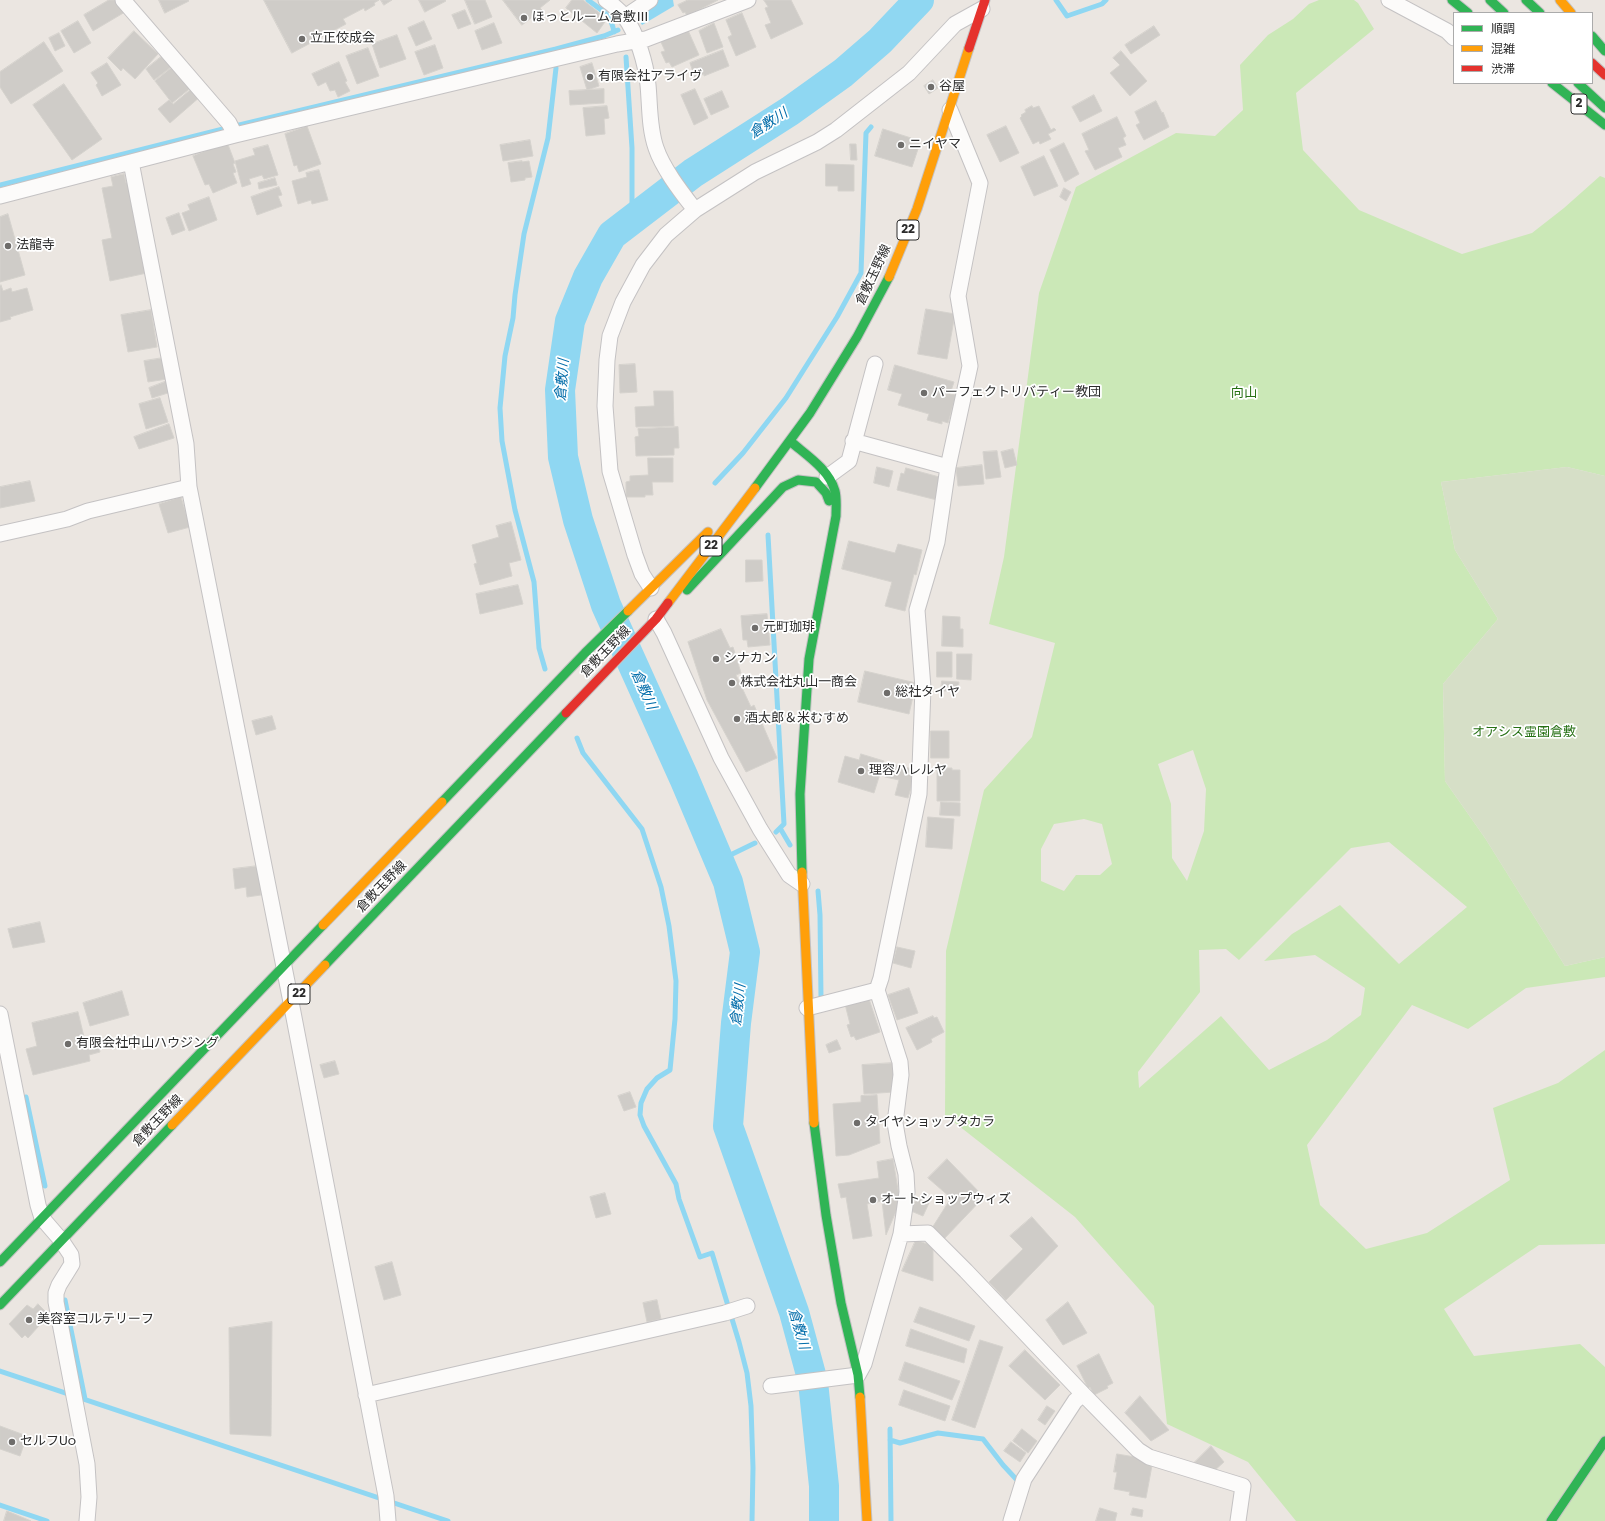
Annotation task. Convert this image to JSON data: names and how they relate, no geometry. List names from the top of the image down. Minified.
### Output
{"streets":{"main road":["2","22","倉敷玉野線"]},"water":["倉敷川"],"parks":["向山","オアシス霊園倉敷"],"places":["ほっとルーム倉敷Ⅲ","立正佼成会","有限会社アライヴ","谷屋","ニイヤマ","法龍寺","パーフェクトリバティー教団","元町珈琲","シナカン","株式会社丸山一商会","総社タイヤ","酒太郎＆米むすめ","理容ハレルヤ","有限会社中山ハウジング","タイヤショップタカラ","オートショップウィズ","美容室コルテリーフ","セルフUo"],"legend":["順調","混雑","渋滞"]}
